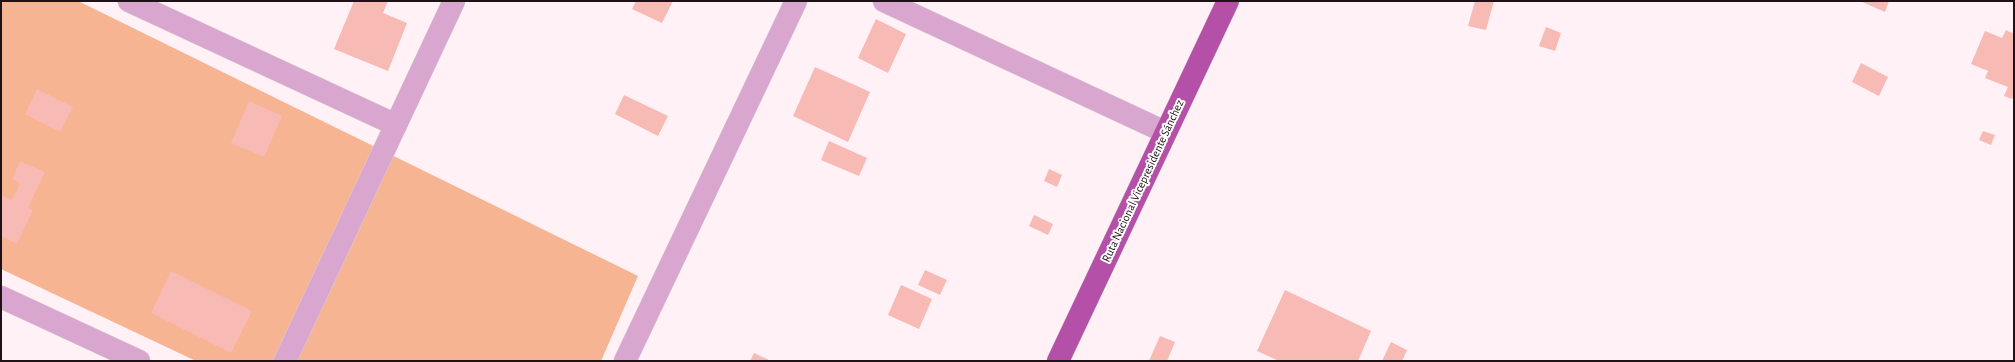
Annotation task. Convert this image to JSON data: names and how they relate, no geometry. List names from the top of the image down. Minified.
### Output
{"streets":{"highway":["Ruta Nacional Vicepresidente Sánchez"]}}
